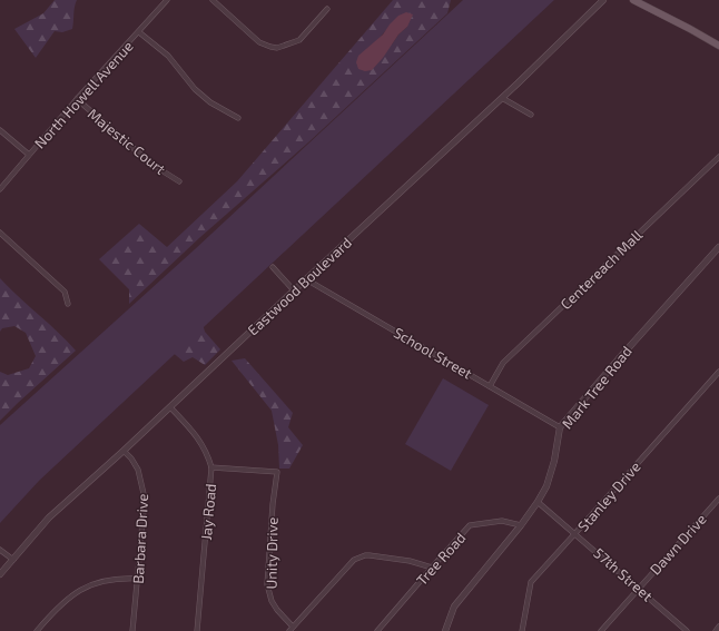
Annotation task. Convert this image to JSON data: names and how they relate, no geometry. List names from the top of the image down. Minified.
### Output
{"streets":{"street":["North Howell Avenue","Majestic Court","Centereach Mall","Eastwood Boulevard","School Street","Mark Tree Road","Stanley Drive","Jay Road","Barbara Drive","Dawn Drive","Unity Drive","Tree Road","57th Street"]},"crossings":[["North Howell Avenue","Majestic Court"],["Centereach Mall","School Street"],["Eastwood Boulevard","School Street"],["Eastwood Boulevard","Jay Road"],["Eastwood Boulevard","Barbara Drive"],["School Street","Mark Tree Road"],["Mark Tree Road","Tree Road"],["Mark Tree Road","57th Street"],["Stanley Drive","57th Street"],["Jay Road","Unity Drive"],["Dawn Drive","57th Street"]]}
